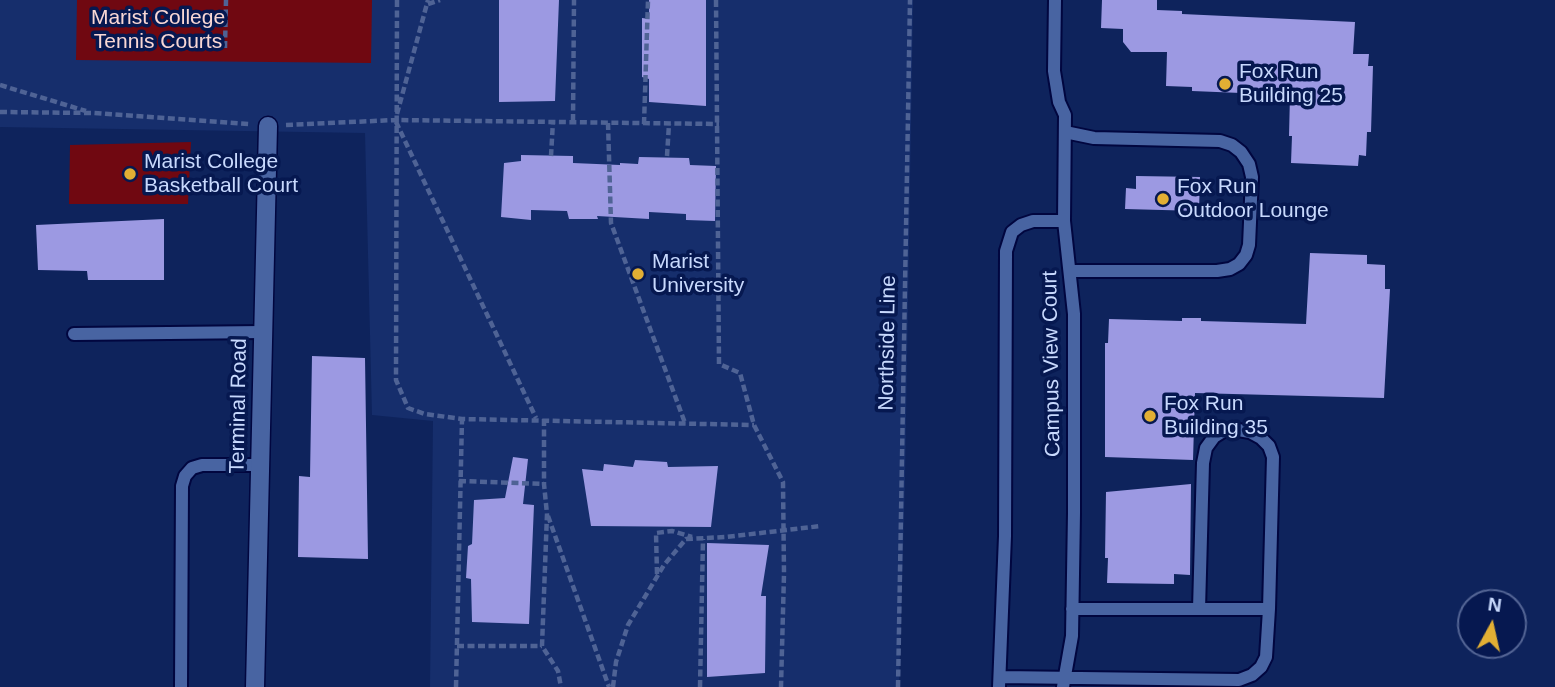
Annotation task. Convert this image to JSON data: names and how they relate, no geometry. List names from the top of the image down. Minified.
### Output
{"streets":{"street":["Terminal Road"],"lane":["Campus View Court"],"path":["Northside Line"]},"parks":["Marist College Tennis Courts"],"places":["Fox Run Building 25","Marist College Basketball Court","Fox Run Outdoor Lounge","Marist University","Fox Run Building 35"],"north":"top"}
